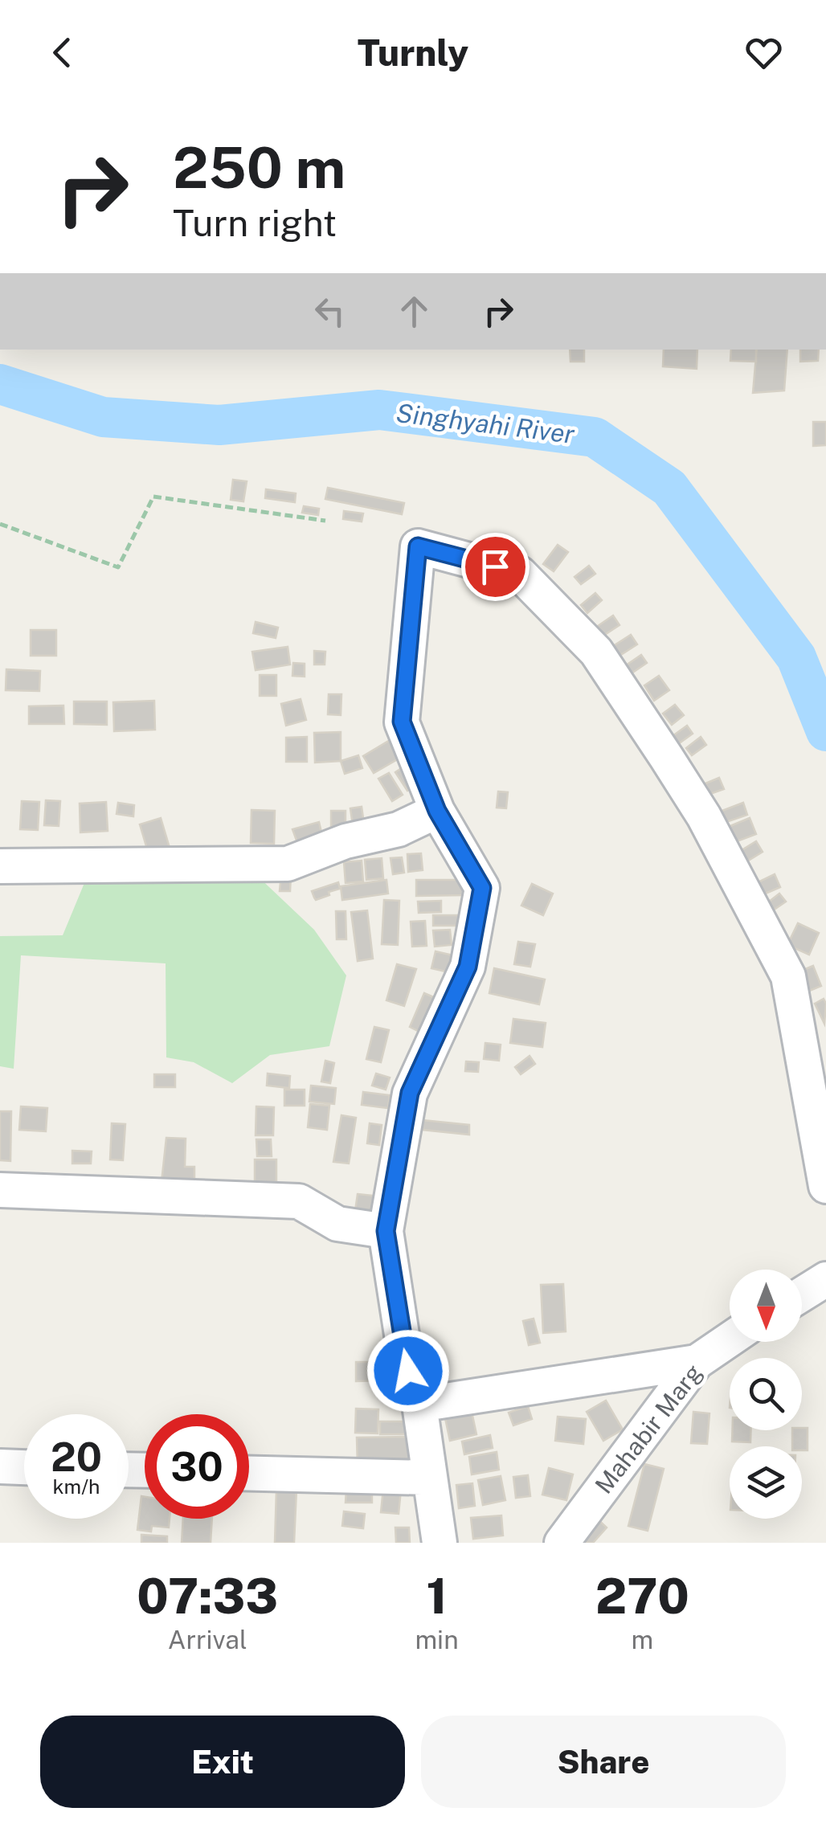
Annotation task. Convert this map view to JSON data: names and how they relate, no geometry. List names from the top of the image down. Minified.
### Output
{"streets":{"street":["Mahabir Marg"]},"water":["Singhyahi River"],"north":"bottom","page":{"header":"Turnly","turn":["250 m","Turn right"],"speed":"20 km/h","limit":"30","eta":["07:33","Arrival","1","min","270","m"],"buttons":["Exit","Share"]}}
